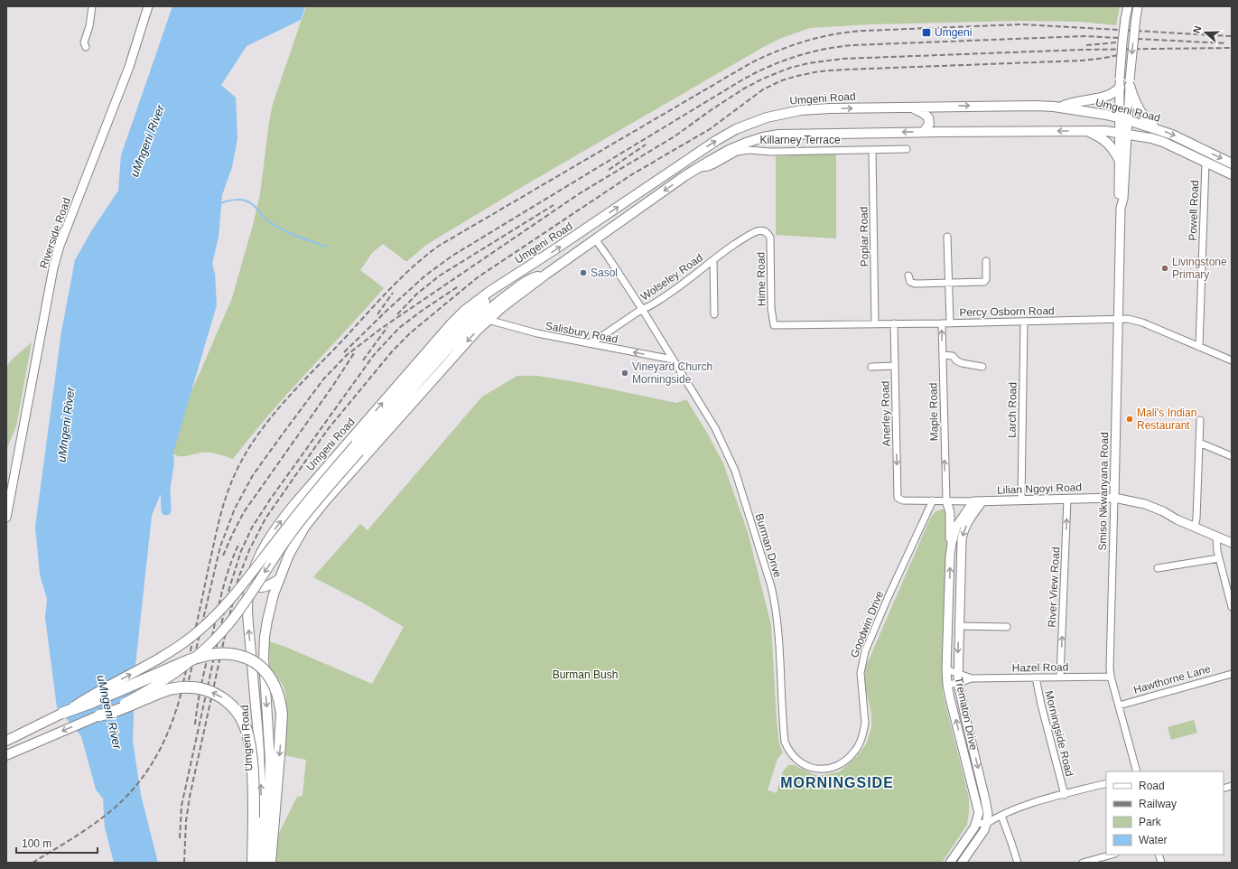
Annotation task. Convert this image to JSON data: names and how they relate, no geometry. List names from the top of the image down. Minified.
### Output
{"streets":{"main road":["Umgeni Road"],"street":["Killarney Terrace","Powell Road","Riverside Road","Poplar Road","Wolseley Road","Hime Road","Percy Osborn Road","Salisbury Road","Larch Road","Maple Road","Anerley Road","Lilian Ngoyi Road","Smiso Nkwanyana Road","Burman Drive","River View Road","Goodwin Drive","Hazel Road","Hawthorne Lane","Trematon Drive","Morningside Road"]},"crossings":[["Umgeni Road","Killarney Terrace"],["Umgeni Road","Powell Road"],["Umgeni Road","Salisbury Road"],["Umgeni Road","Smiso Nkwanyana Road"],["Umgeni Road","Burman Drive"],["Killarney Terrace","Poplar Road"],["Powell Road","Percy Osborn Road"],["Poplar Road","Percy Osborn Road"],["Wolseley Road","Hime Road"],["Wolseley Road","Salisbury Road"],["Wolseley Road","Burman Drive"],["Hime Road","Percy Osborn Road"],["Percy Osborn Road","Larch Road"],["Percy Osborn Road","Maple Road"],["Percy Osborn Road","Anerley Road"],["Percy Osborn Road","Smiso Nkwanyana Road"],["Salisbury Road","Burman Drive"],["Larch Road","Lilian Ngoyi Road"],["Maple Road","Lilian Ngoyi Road"],["Anerley Road","Lilian Ngoyi Road"],["Lilian Ngoyi Road","Smiso Nkwanyana Road"],["Lilian Ngoyi Road","River View Road"],["Lilian Ngoyi Road","Goodwin Drive"],["Lilian Ngoyi Road","Trematon Drive"],["Smiso Nkwanyana Road","Hazel Road"],["Smiso Nkwanyana Road","Hawthorne Lane"],["Burman Drive","Goodwin Drive"],["River View Road","Hazel Road"],["Hazel Road","Trematon Drive"],["Hazel Road","Morningside Road"]],"one_way":["Salisbury Road","Maple Road","Anerley Road","River View Road"],"districts":["MORNINGSIDE"],"water":["uMngeni River"],"parks":["Burman Bush"],"places":{"transit":["Umgeni"],"other":["Livingstone Primary","Sasol","Vineyard Church Morningside","Mali's Indian Restaurant"]},"legend":["Road","Railway","Park","Water"],"scale_bar":"100 m","north":"left"}
